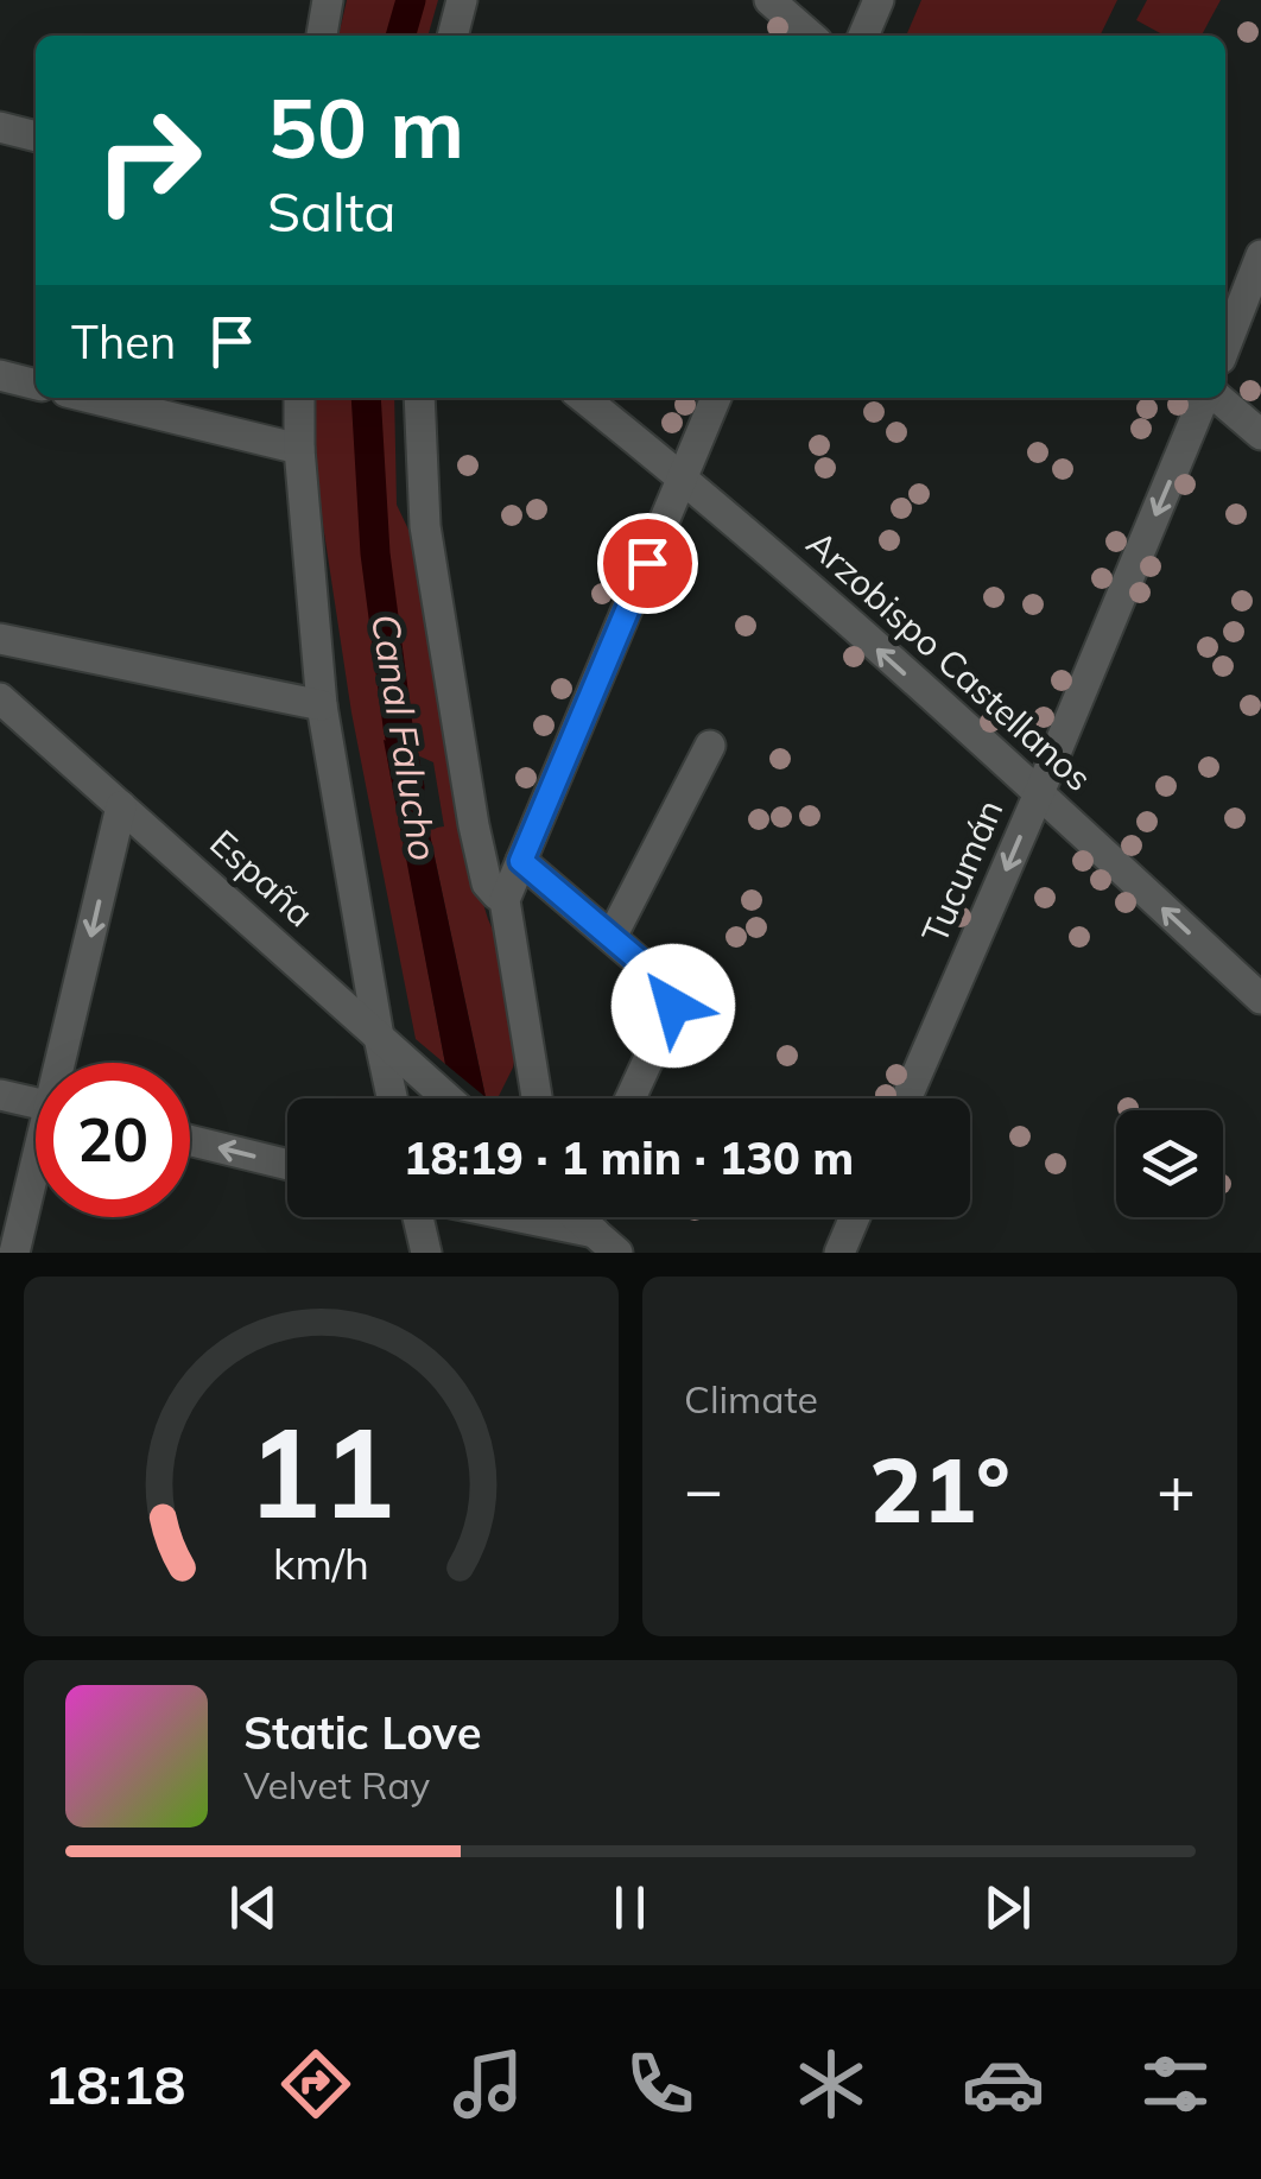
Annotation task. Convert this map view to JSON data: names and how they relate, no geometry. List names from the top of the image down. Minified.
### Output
{"streets":{"street":["Arzobispo Castellanos","Tucumán","España"]},"crossings":[["Arzobispo Castellanos","Tucumán"]],"one_way":["Arzobispo Castellanos","Tucumán"],"water":["Canal Falucho"],"page":{"turn":["50 m","Salta"],"then":"Then","limit":"20","trip":"18:19 · 1 min · 130 m","tile":"Climate","heat":["−","21°","+"],"song":["Static Love","Velvet Ray"],"tabs":"18:18","gauge":["11","km/h"]}}
